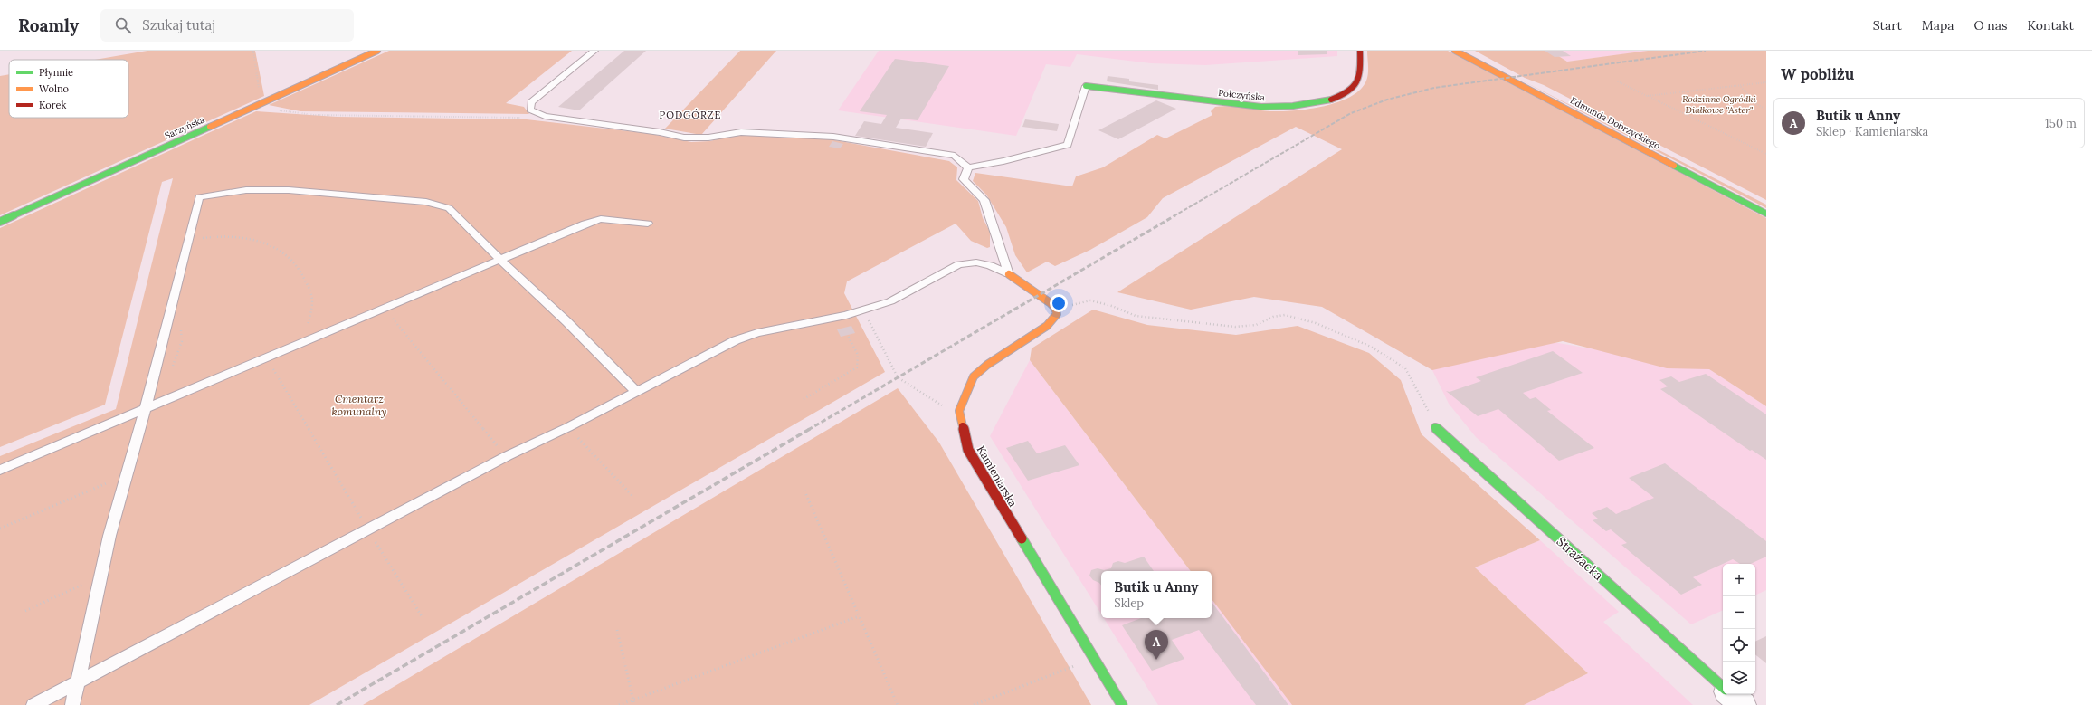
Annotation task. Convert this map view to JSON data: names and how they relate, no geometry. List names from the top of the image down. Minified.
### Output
{"streets":{"street":["Połczyńska","Edmunda Dobrzyckiego","Sarzyńska","Kamieniarska","Strażacka"]},"districts":["PODGÓRZE"],"parks":["Rodzinne Ogródki Diałkowe \"Aster\"","Cmentarz komunalny"],"legend":["Płynnie","Wolno","Korek"],"page":{"header":"Roamly","search":"Szukaj tutaj","nav":["Start","Mapa","O nas","Kontakt"],"heading":"W pobliżu","list":[{"mark":"A","name":"Butik u Anny","note":"Sklep · Kamieniarska","value":"150 m"}],"map_buttons":["+","−"],"popup":["Butik u Anny","Sklep"],"pins":"A"}}
